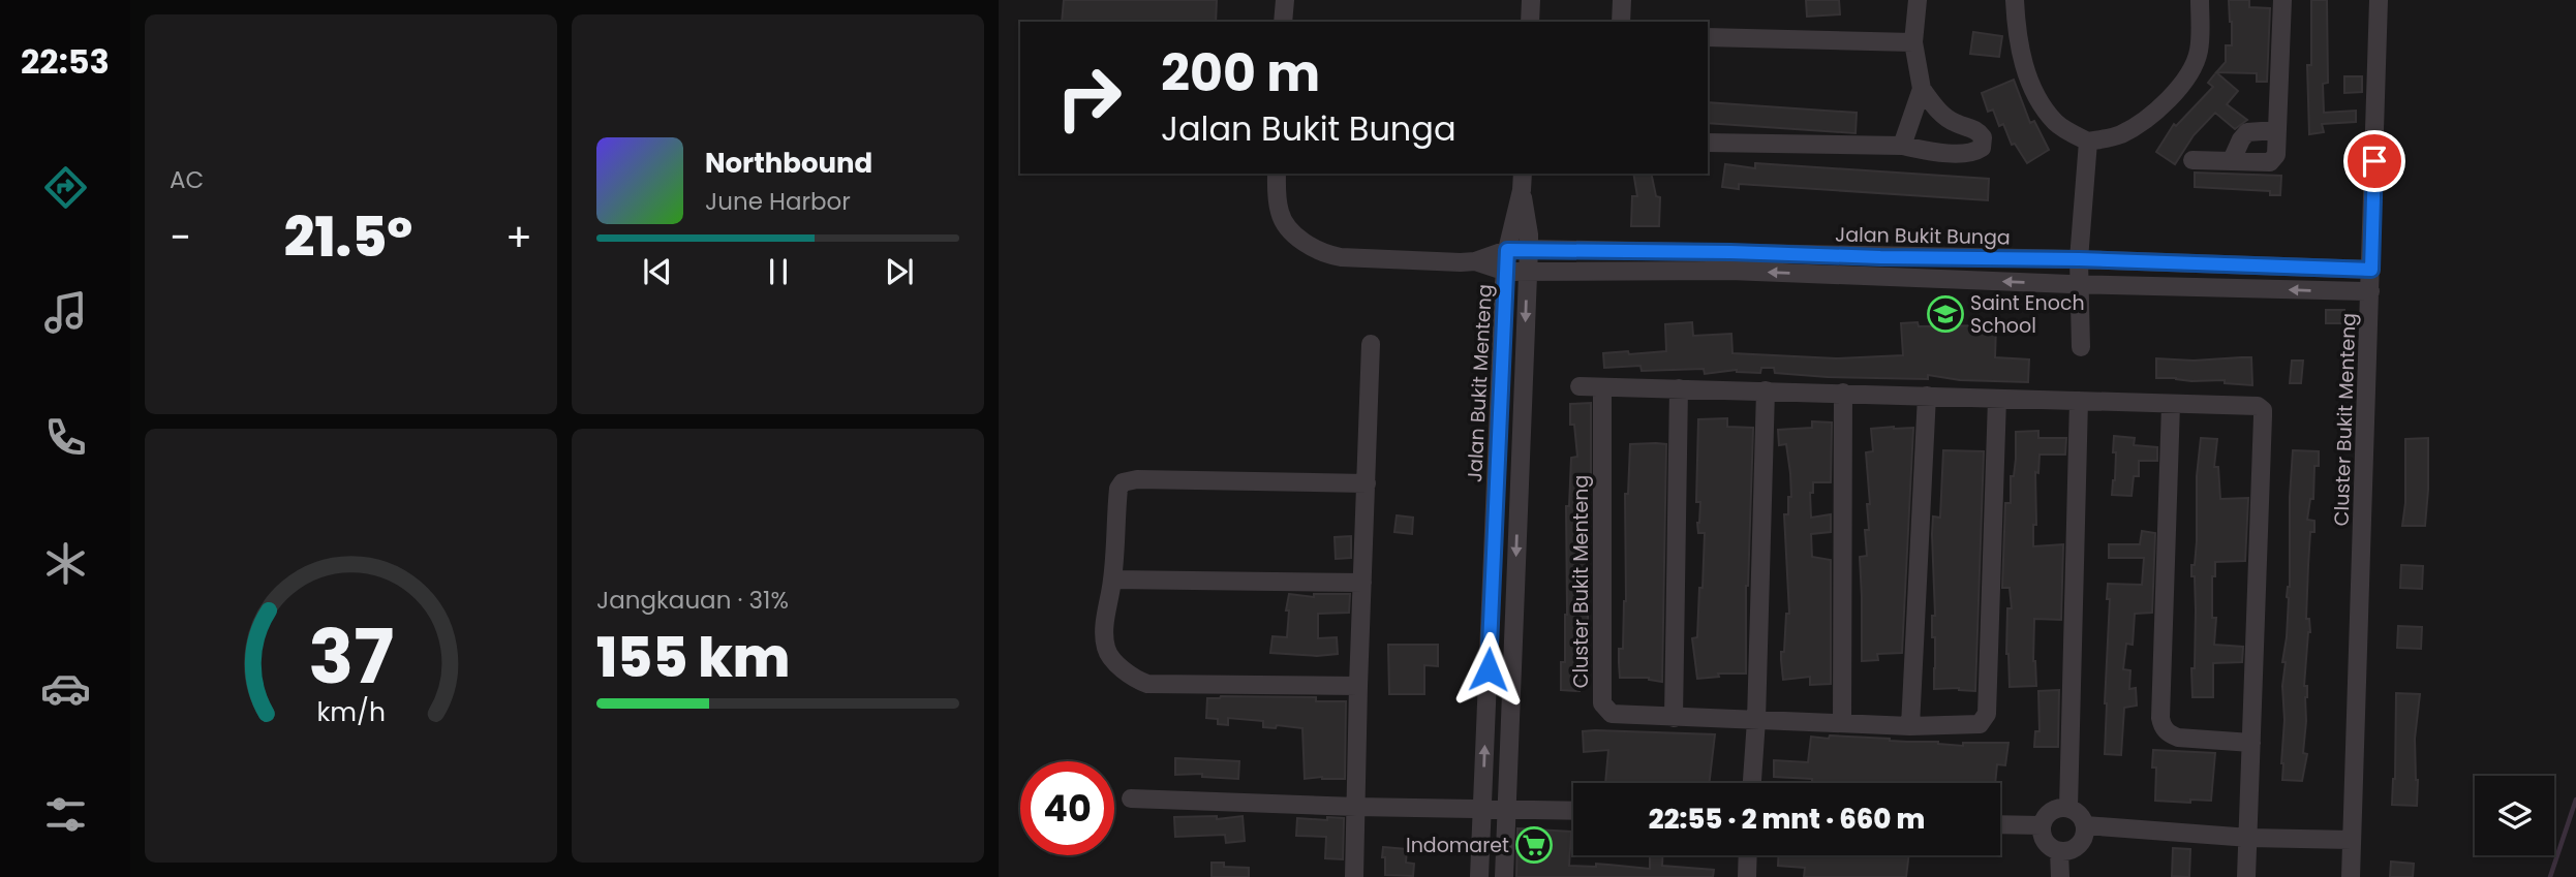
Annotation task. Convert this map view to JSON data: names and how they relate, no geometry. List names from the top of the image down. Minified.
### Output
{"streets":{"street":["Jalan Bukit Bunga","Jalan Bukit Menteng","Cluster Bukit Menteng"]},"crossings":[["Jalan Bukit Bunga","Jalan Bukit Menteng"],["Jalan Bukit Bunga","Cluster Bukit Menteng"]],"places":{"school or university":["Saint Enoch School"],"supermarket":["Indomaret"]},"page":{"tabs":"22:53","tile":["AC",["Jangkauan · 31%","155 km"]],"turn":["200 m","Jalan Bukit Bunga"],"song":["Northbound","June Harbor"],"heat":["−","21.5°","+"],"limit":"40","trip":"22:55 · 2 mnt · 660 m","gauge":["37","km/h"]}}
